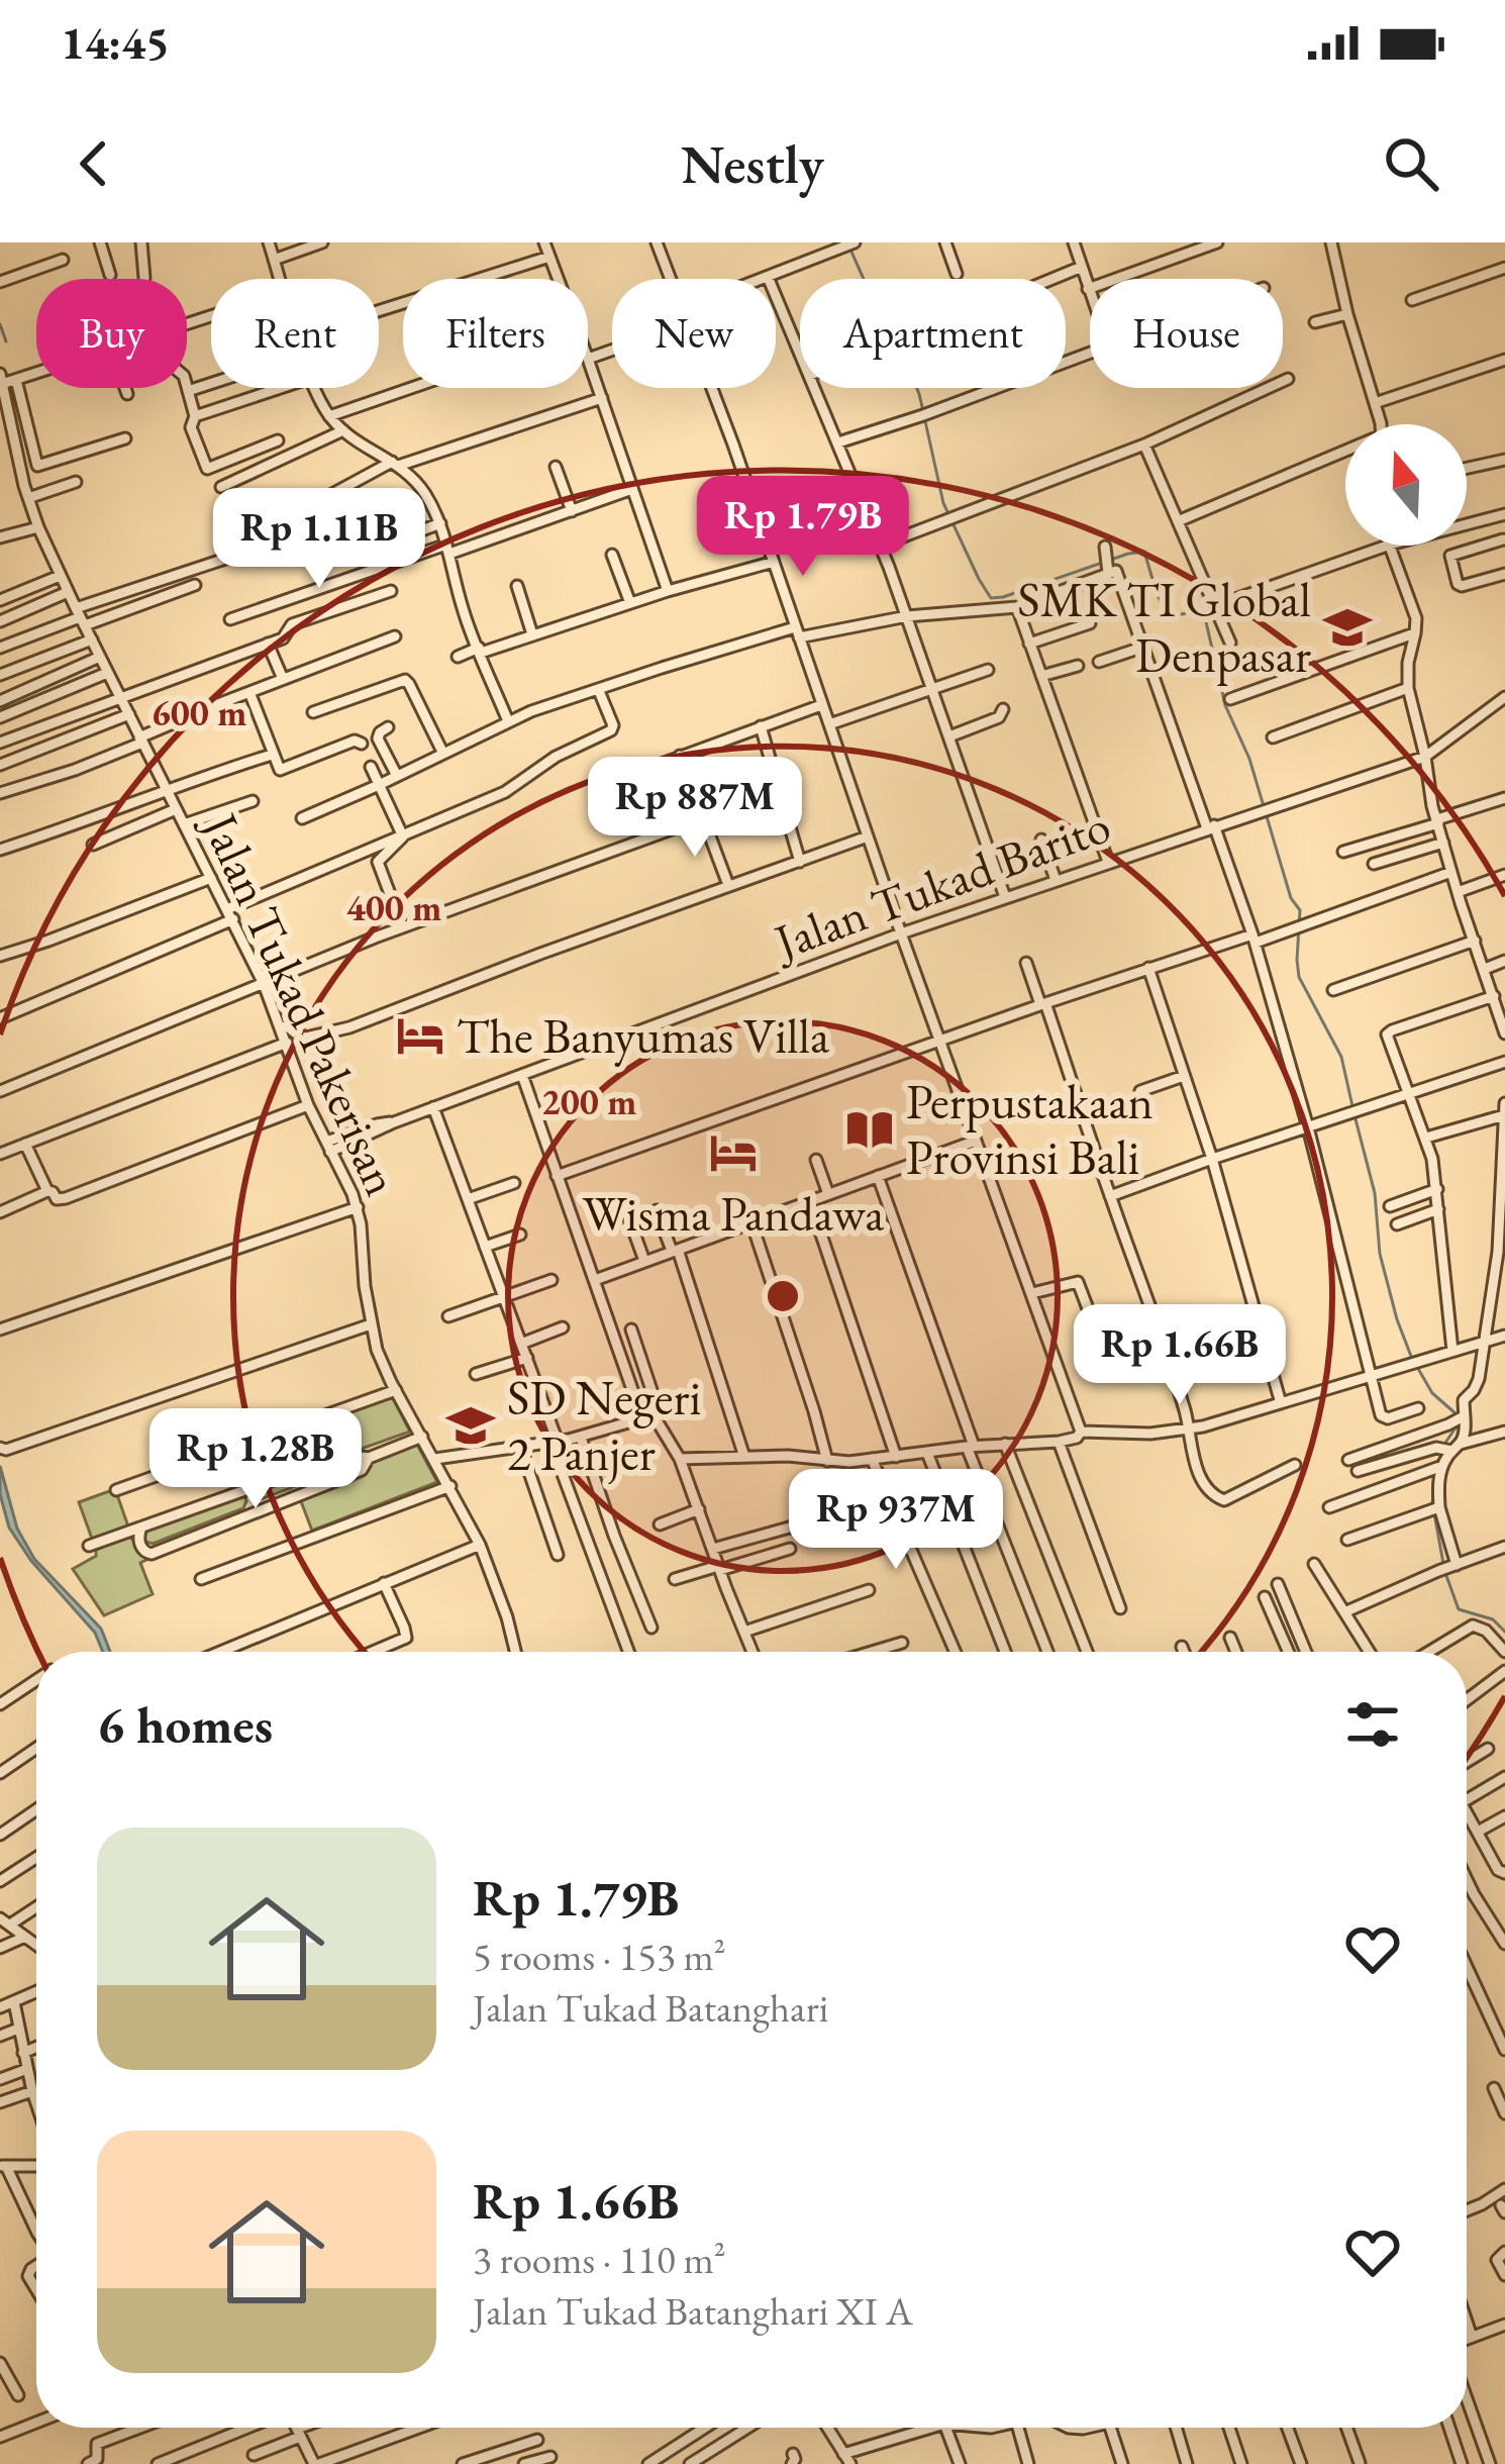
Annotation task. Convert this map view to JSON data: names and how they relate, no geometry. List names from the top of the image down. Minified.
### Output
{"streets":{"street":["Jalan Tukad Barito","Jalan Tukad Pakerisan"]},"crossings":[["Jalan Tukad Barito","Jalan Tukad Pakerisan"]],"places":{"school or university":["SMK TI Global Denpasar","SD Negeri 2 Panjer"],"hotel":["The Banyumas Villa","Wisma Pandawa"],"library":["Perpustakaan Provinsi Bali"]},"north":"top","page":{"status":"14:45","header":"Nestly","chip":["Buy","Rent","Filters","New","Apartment","House"],"price":["Rp 1.79B","Rp 1.11B","Rp 887M","Rp 1.66B","Rp 1.28B","Rp 937M"],"heading":"6 homes","list":[{"name":"Rp 1.79B","note":"5 rooms · 153 m² · Jalan Tukad Batanghari"},{"name":"Rp 1.66B","note":"3 rooms · 110 m² · Jalan Tukad Batanghari XI A"}]},"rings":["600 m","400 m","200 m"]}
